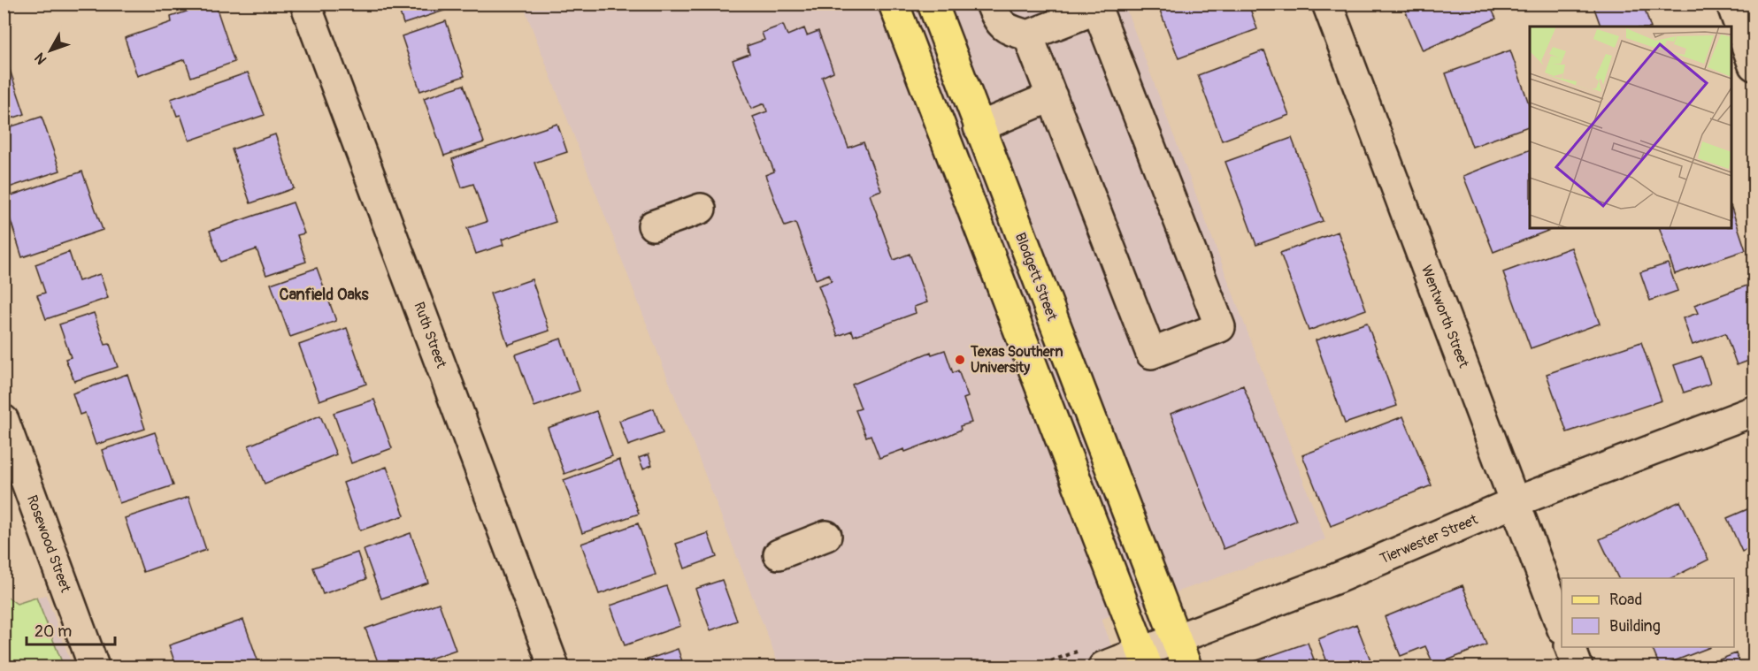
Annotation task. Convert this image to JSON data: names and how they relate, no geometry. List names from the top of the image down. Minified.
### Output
{"streets":{"main road":["Blodgett Street"],"street":["Wentworth Street","Ruth Street","Tierwester Street","Rosewood Street"]},"crossings":[["Blodgett Street","Tierwester Street"],["Wentworth Street","Tierwester Street"]],"districts":["Canfield Oaks"],"places":["Texas Southern University"],"legend":["Road","Building"],"scale_bar":"20 m","north":"bottom left"}
